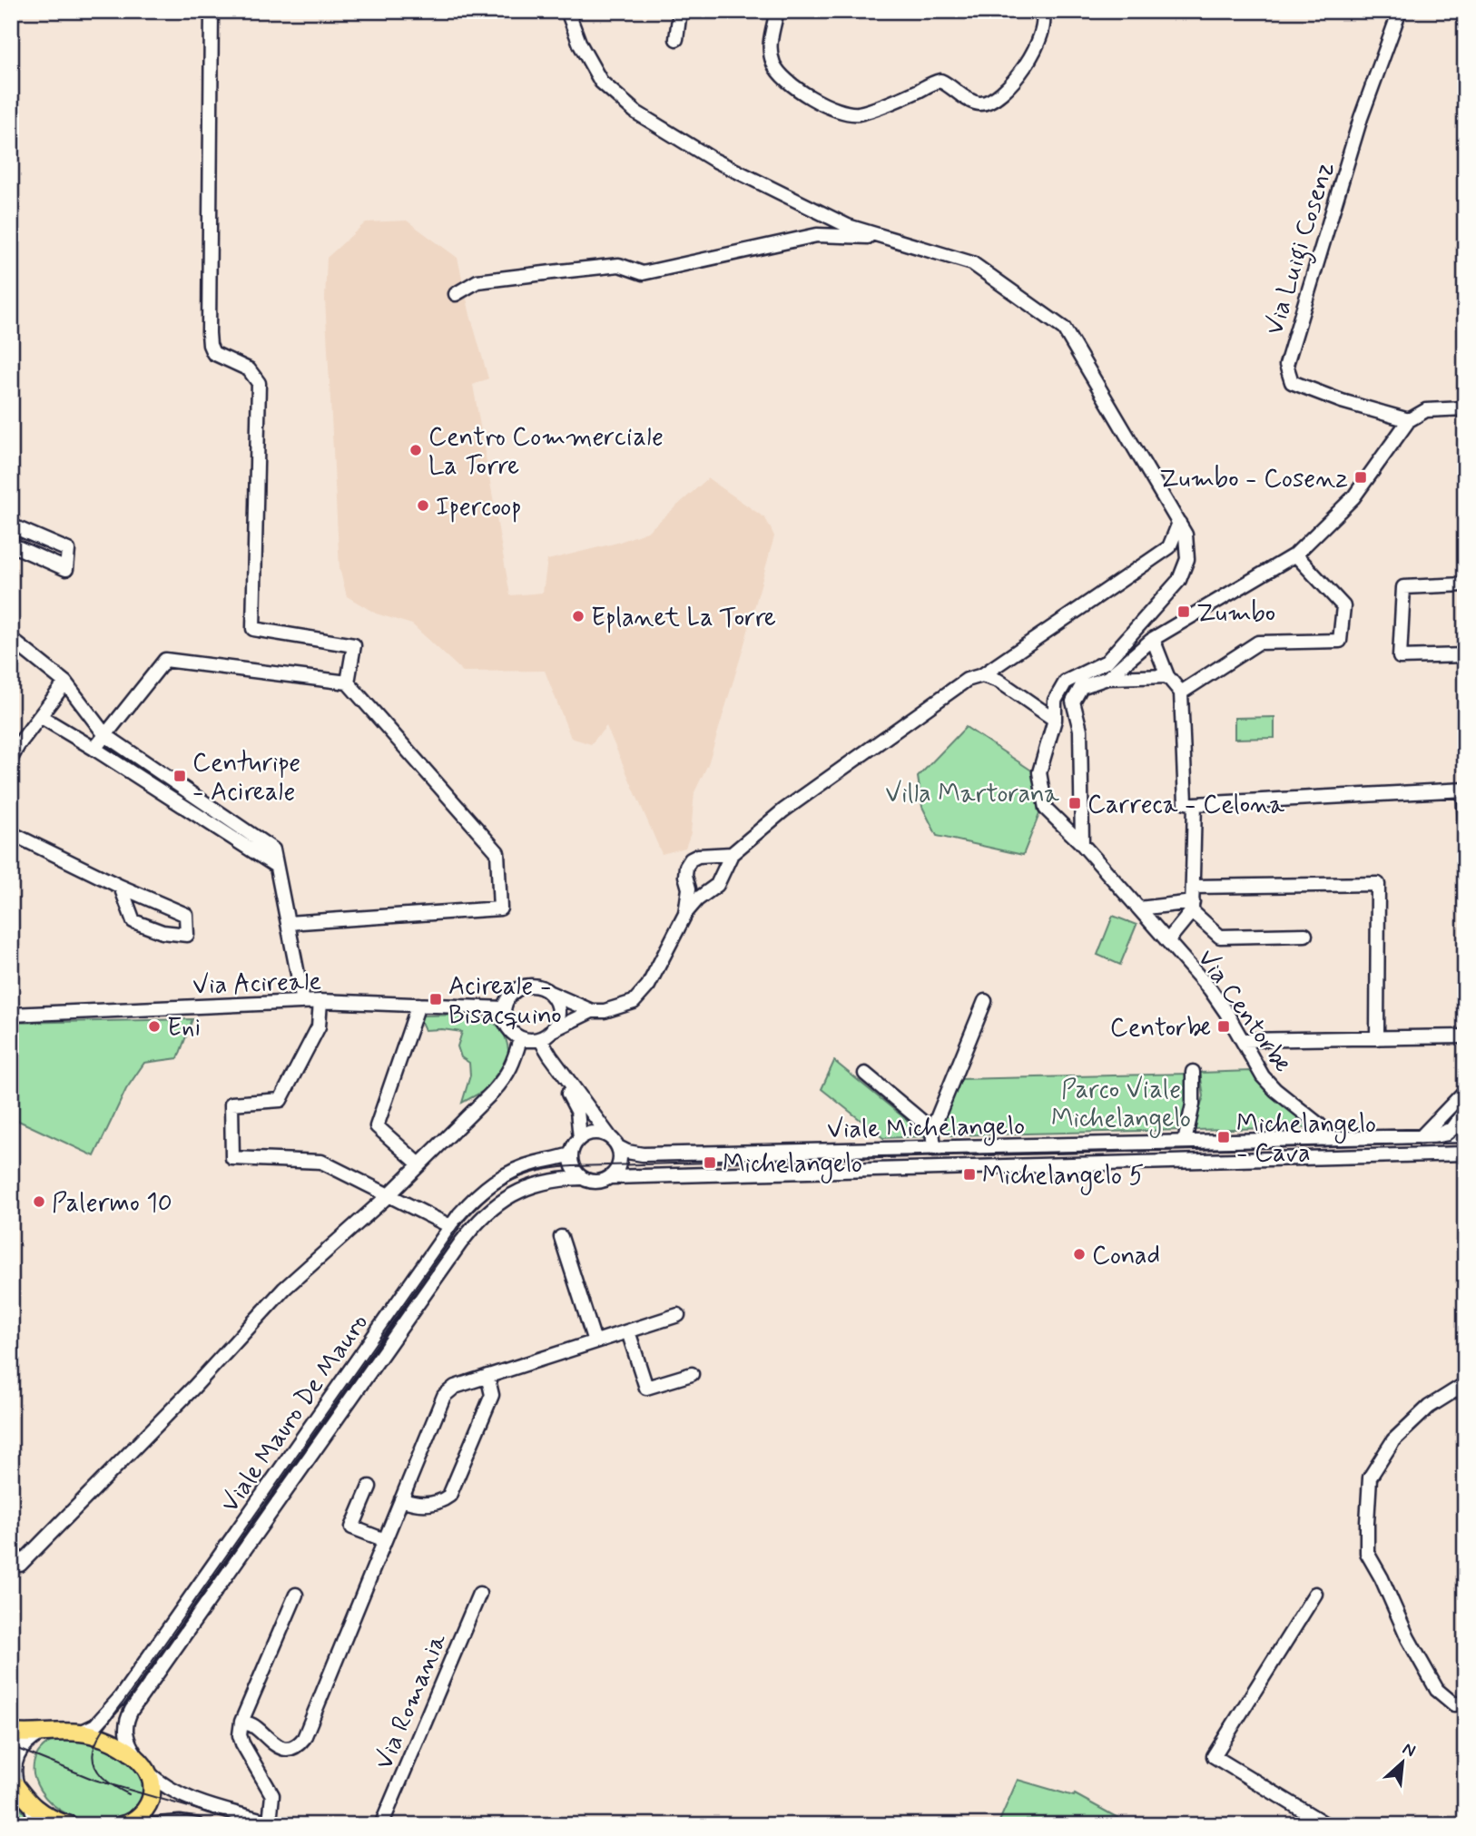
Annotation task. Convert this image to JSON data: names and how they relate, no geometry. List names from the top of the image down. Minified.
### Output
{"streets":{"street":["Via Luigi Cosenz","Via Acireale","Via Centorbe","Viale Michelangelo","Viale Mauro De Mauro","Via Romania"]},"crossings":[["Via Centorbe","Viale Michelangelo"],["Viale Michelangelo","Viale Mauro De Mauro"]],"parks":["Villa Martorana","Parco Viale Michelangelo"],"places":{"other":["Centro Commerciale La Torre","Ipercoop","Eplanet La Torre","Eni","Palermo 10","Conad"],"transit":["Zumbo - Cosenz","Zumbo","Centuripe - Acireale","Carreca - Celona","Acireale - Bisacquino","Centorbe","Michelangelo - Cava","Michelangelo","Michelangelo 5"]},"north":"top right"}
